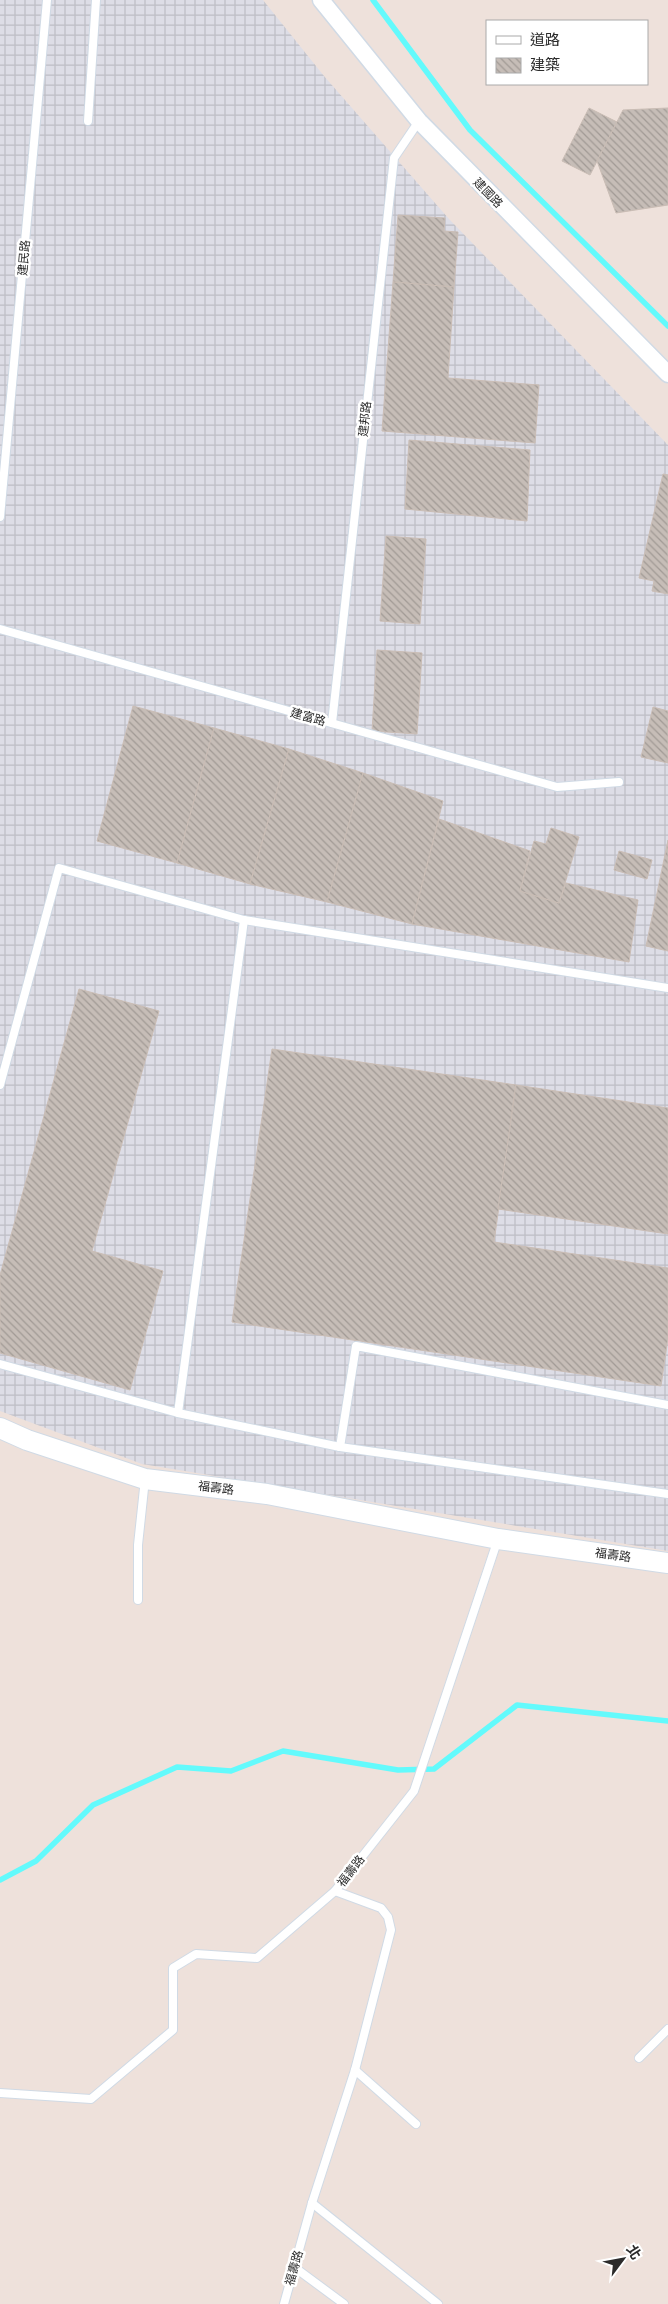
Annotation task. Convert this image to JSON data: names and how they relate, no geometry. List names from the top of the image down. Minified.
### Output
{"streets":{"street":["建國路","福壽路"],"lane":["建民路","建邦路","建富路"]},"crossings":[["建國路","建邦路"],["建邦路","建富路"]],"legend":["道路","建築"],"north":"top right"}
